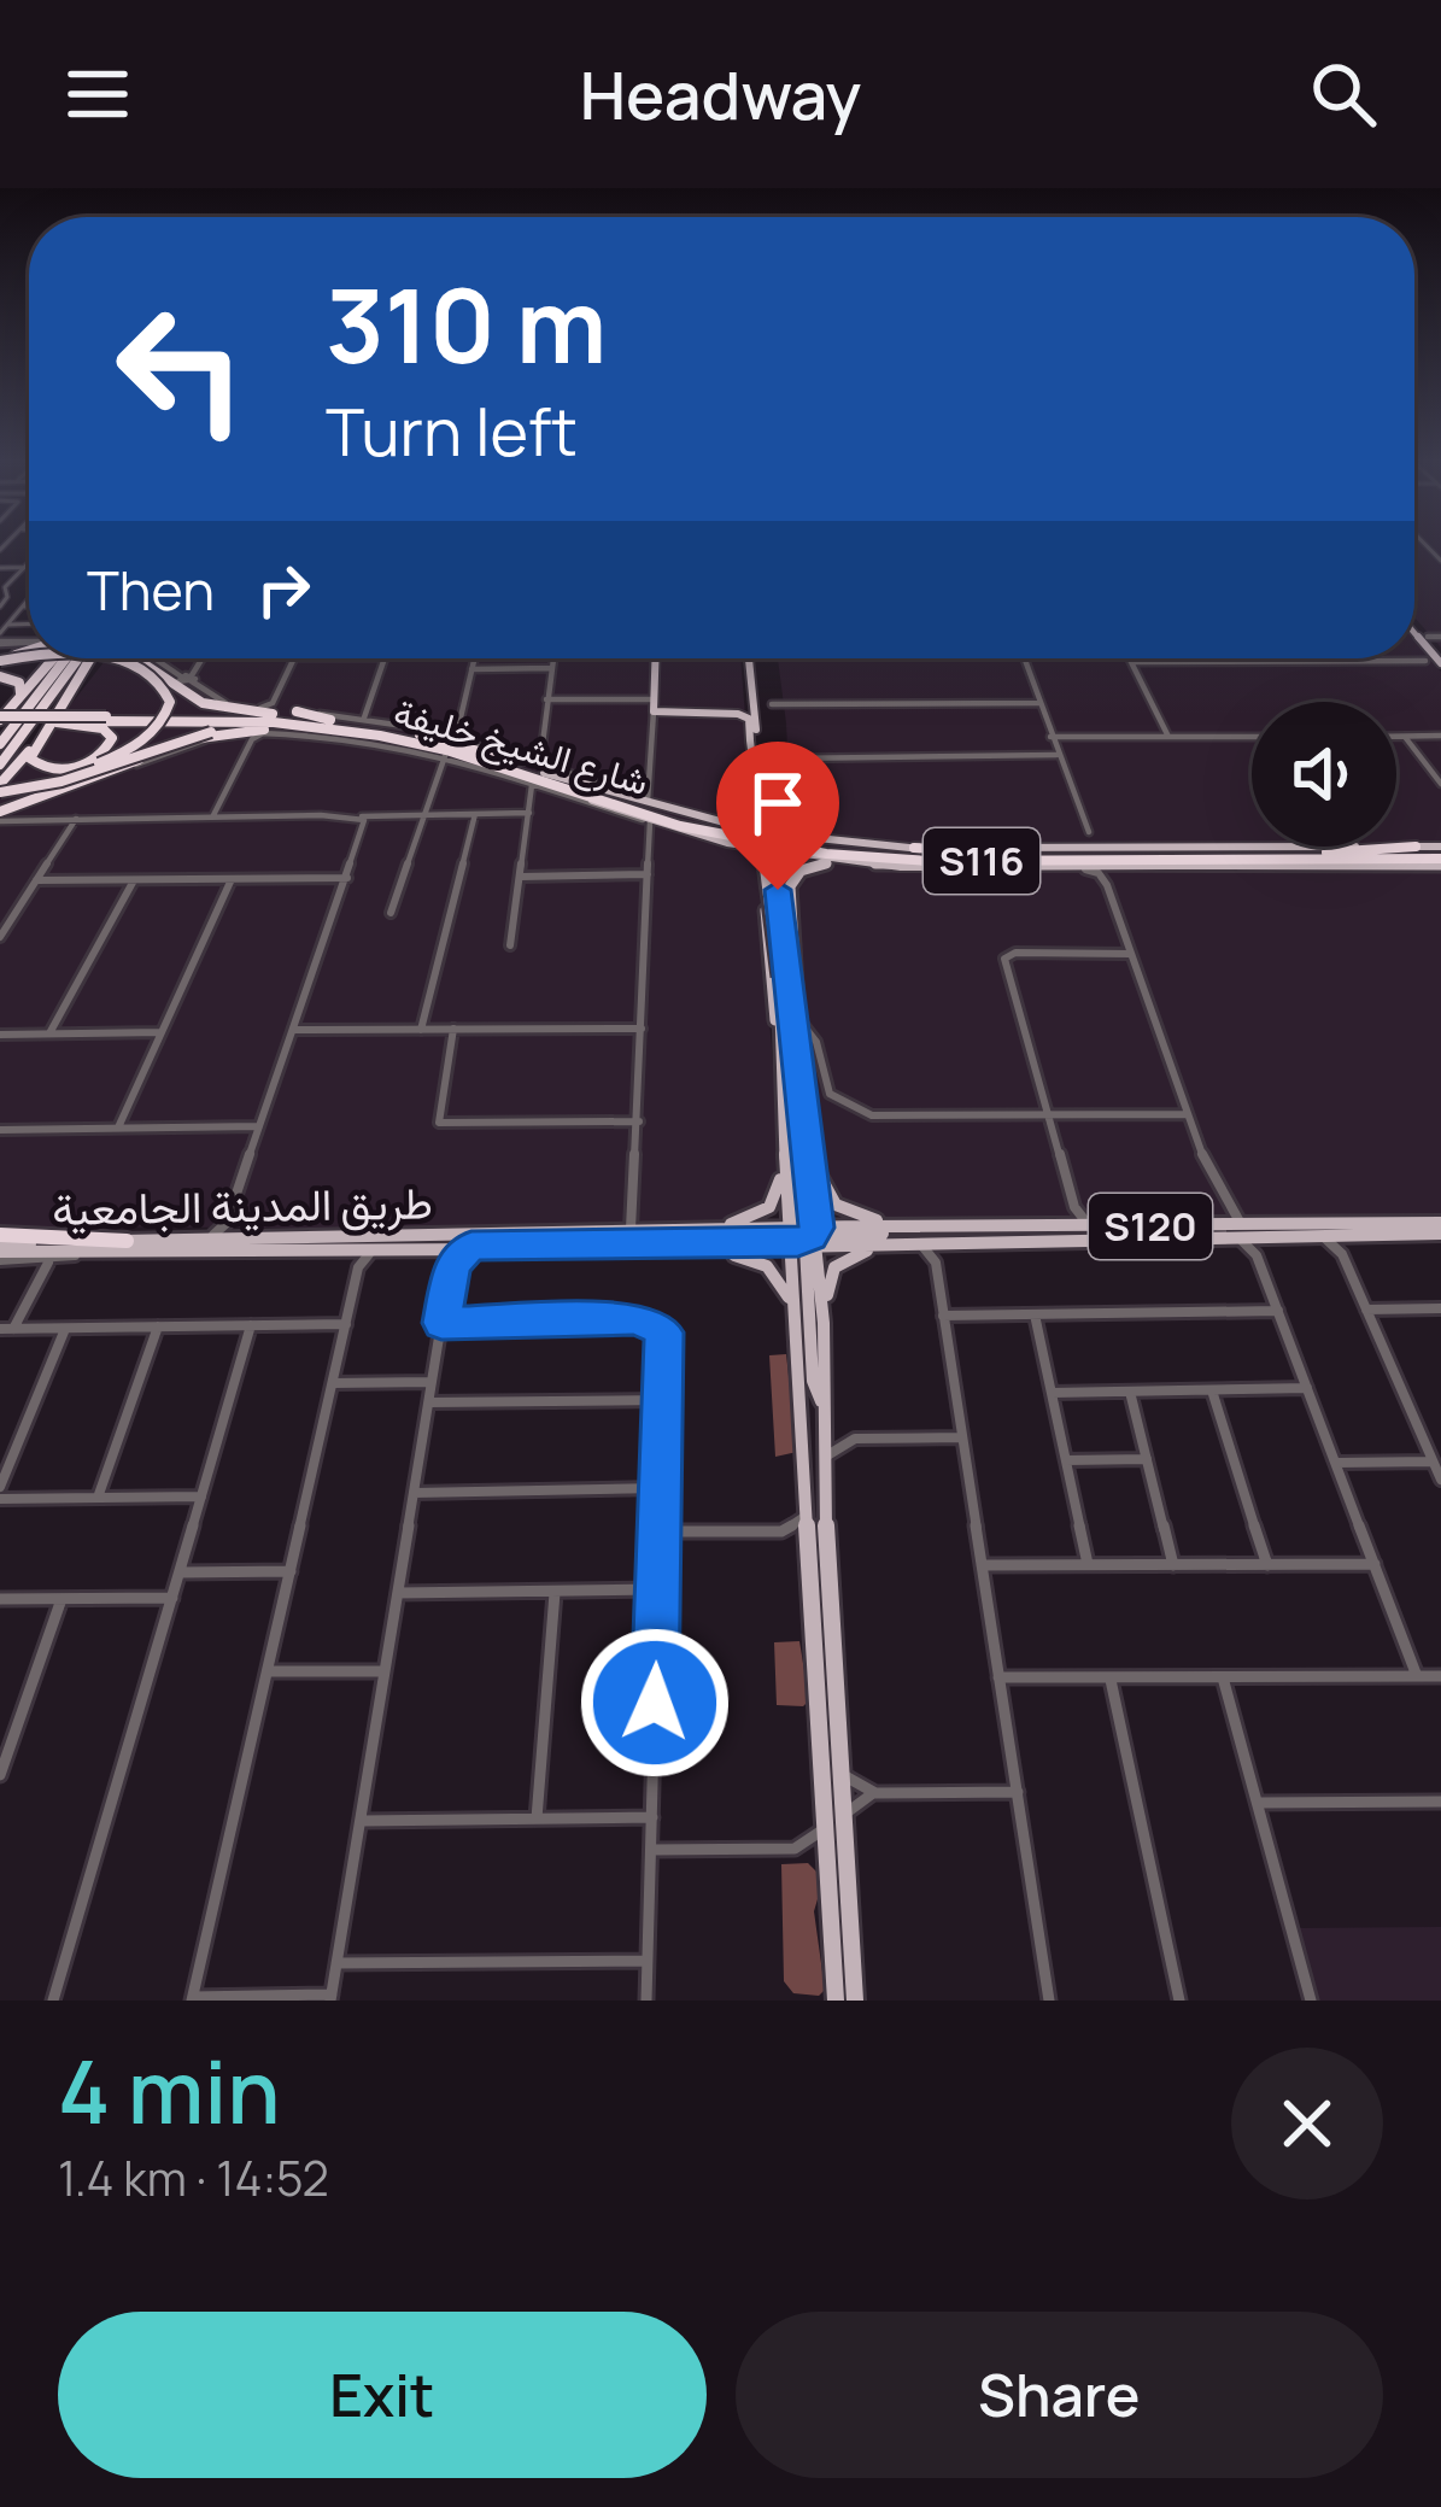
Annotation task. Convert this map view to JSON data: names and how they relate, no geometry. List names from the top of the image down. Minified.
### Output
{"streets":{"highway":["شارع الشيخ خليفة","S116"],"main road":["طريق المدينة الجامعية","S120"]},"crossings":[["شارع الشيخ خليفة","S116"]],"page":{"header":"Headway","turn":["310 m","Turn left"],"then":"Then","heading":["4 min","1.4 km · 14:52"],"buttons":["Exit","Share"]}}
